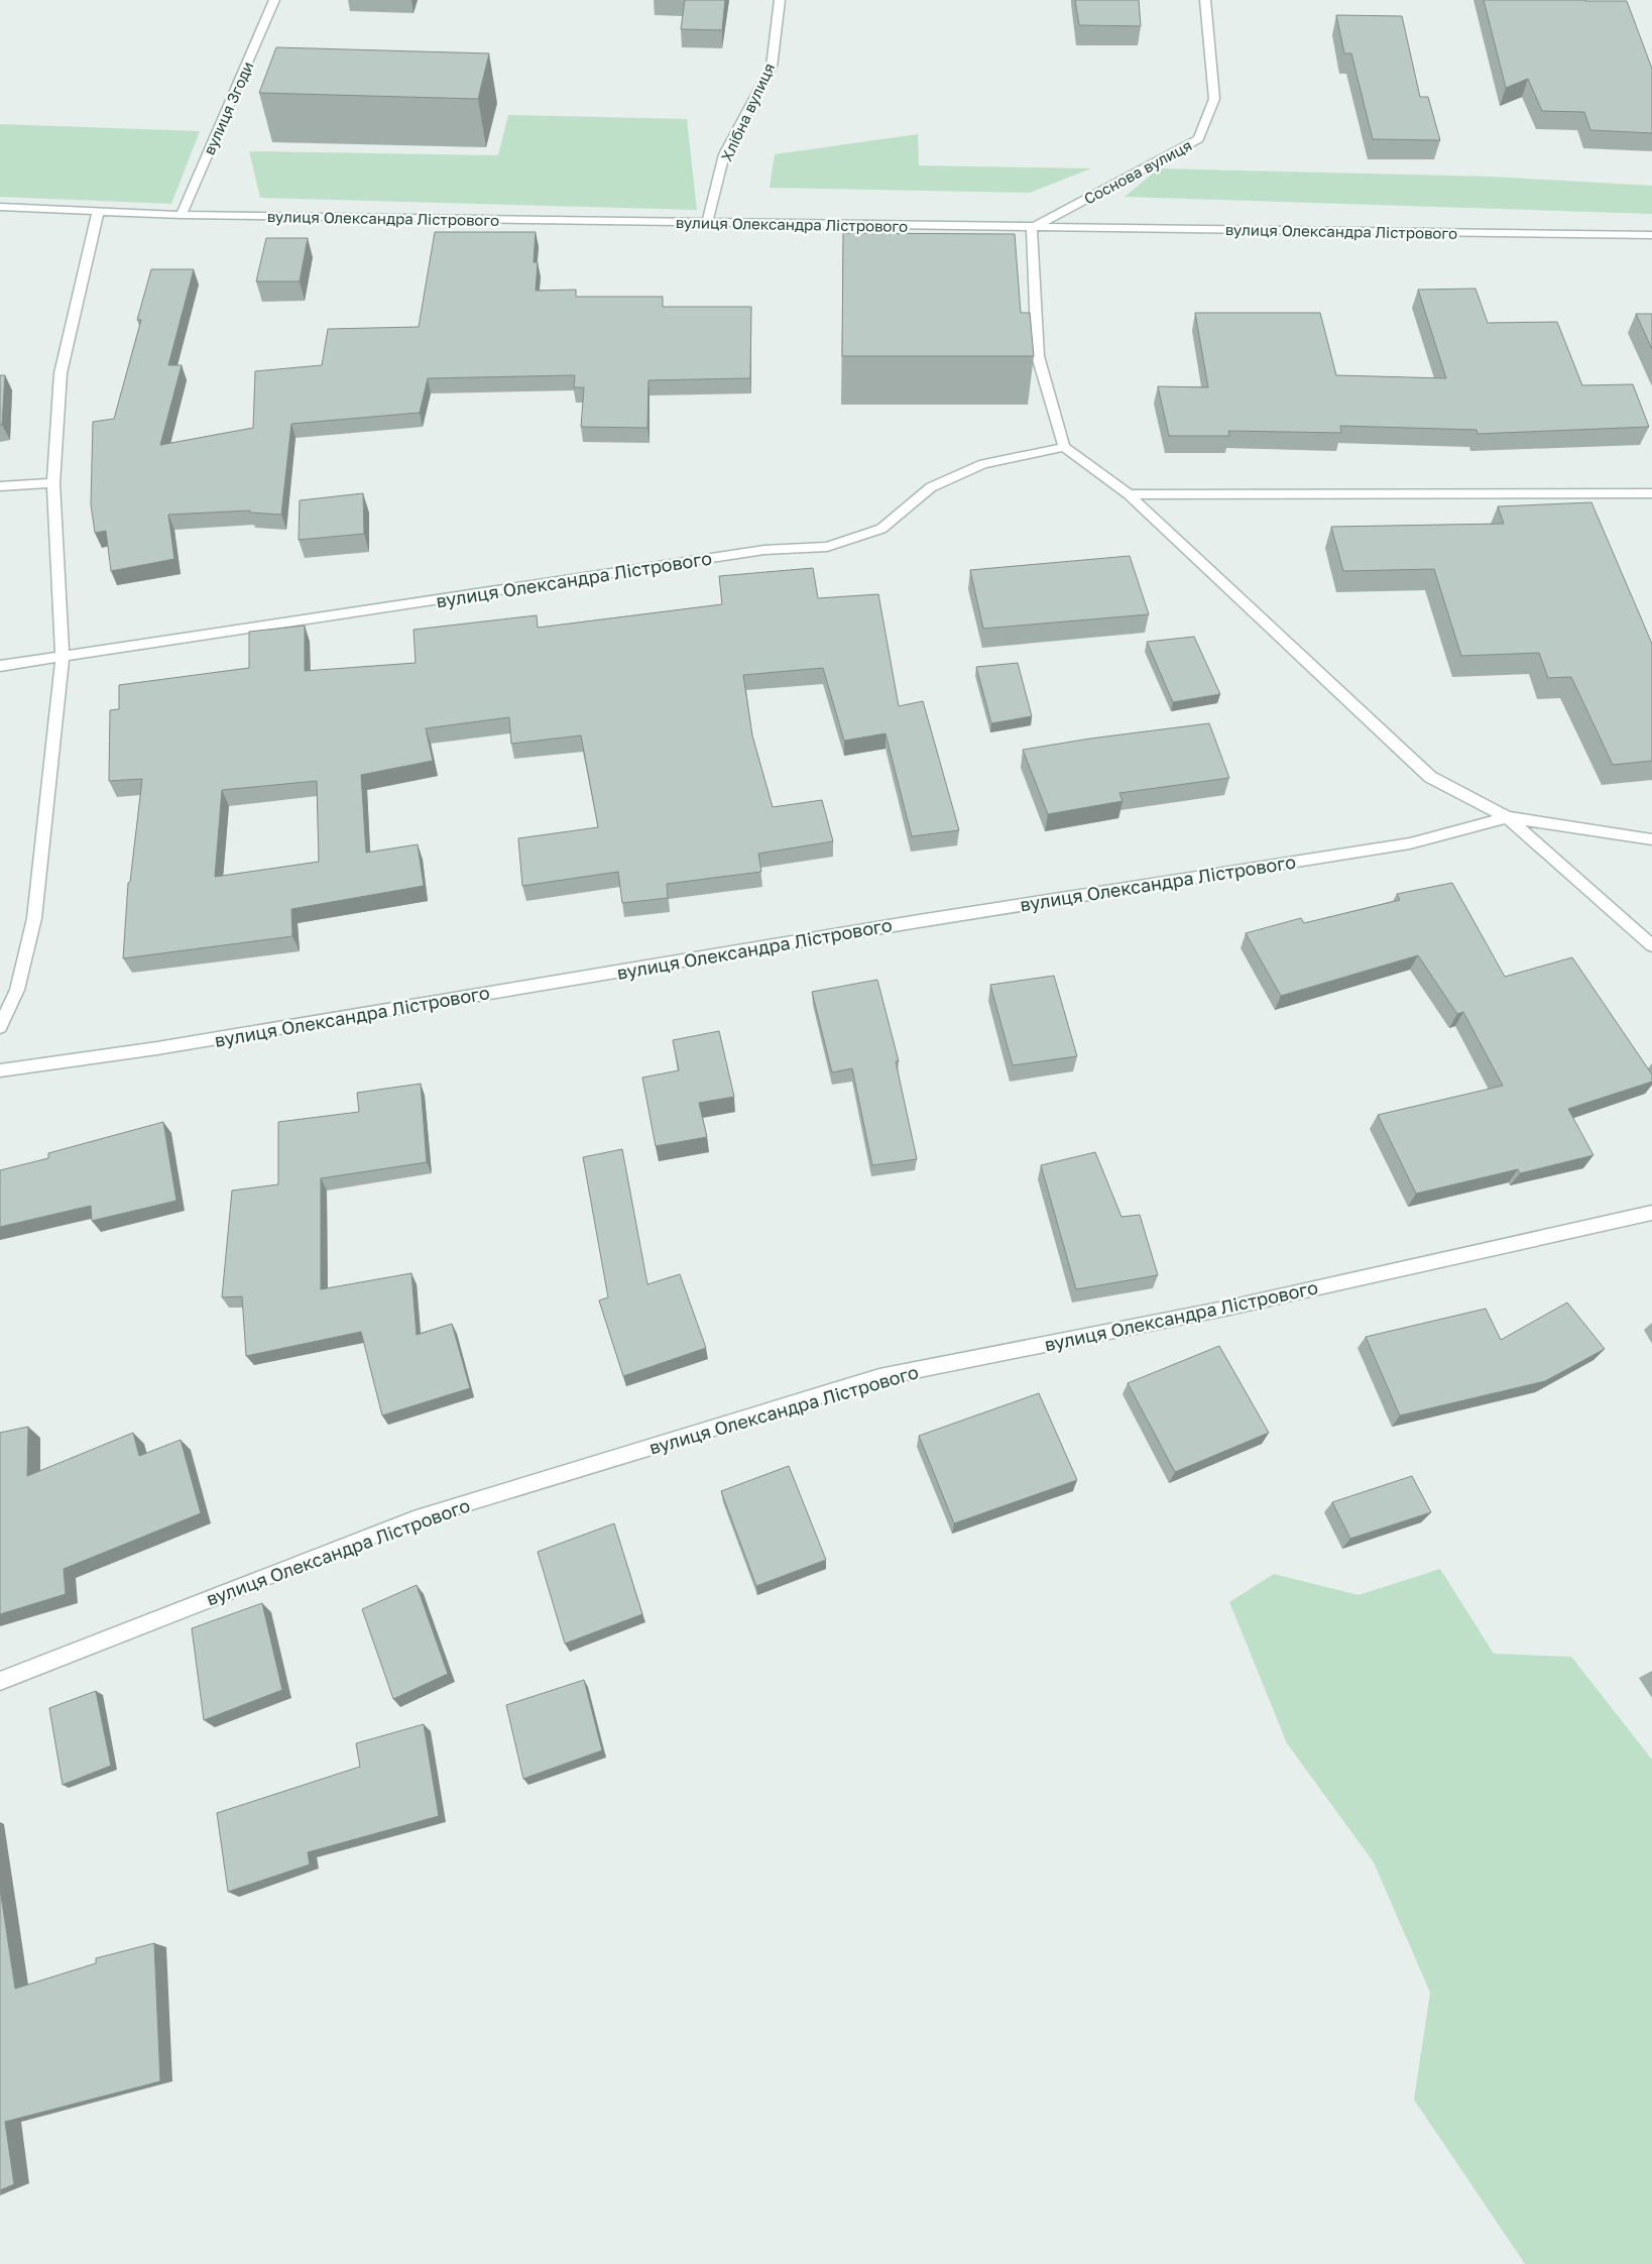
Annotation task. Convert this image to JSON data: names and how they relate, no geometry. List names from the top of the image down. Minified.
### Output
{"streets":{"street":["вулиця Згоди","Хлібна вулиця","Соснова вулиця","вулиця Олександра Лістрового"]},"crossings":[["вулиця Згоди","вулиця Олександра Лістрового"],["Хлібна вулиця","вулиця Олександра Лістрового"],["Соснова вулиця","вулиця Олександра Лістрового"]]}
